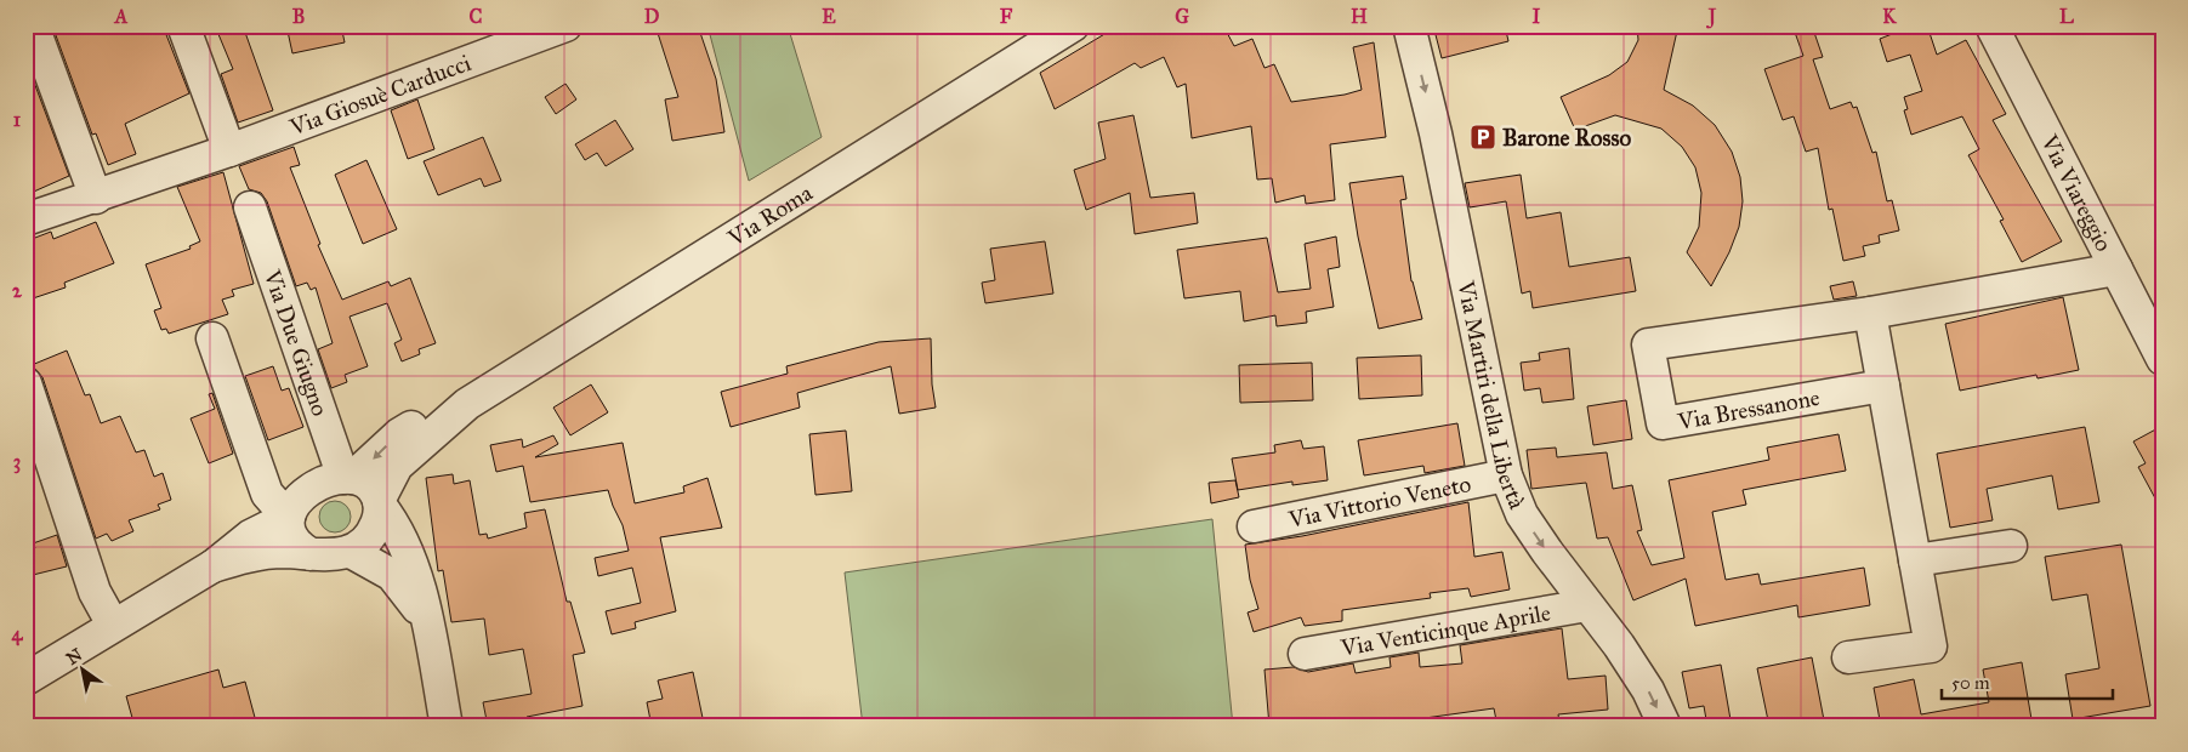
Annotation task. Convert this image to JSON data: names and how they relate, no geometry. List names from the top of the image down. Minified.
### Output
{"streets":{"street":["Via Giosuè Carducci","Via Viareggio","Via Roma","Via Due Giugno","Via Martiri della Libertà","Via Bressanone","Via Vittorio Veneto","Via Venticinque Aprile"]},"crossings":[["Via Viareggio","Via Bressanone"],["Via Roma","Via Due Giugno"],["Via Martiri della Libertà","Via Vittorio Veneto"],["Via Martiri della Libertà","Via Venticinque Aprile"]],"one_way":["Via Martiri della Libertà"],"places":{"parking":["Barone Rosso"]},"scale_bar":"50 m","north":"top left","grid":{"columns":["A","B","C","D","E","F","G","H","I","J","K","L"],"rows":["1","2","3","4"]}}
